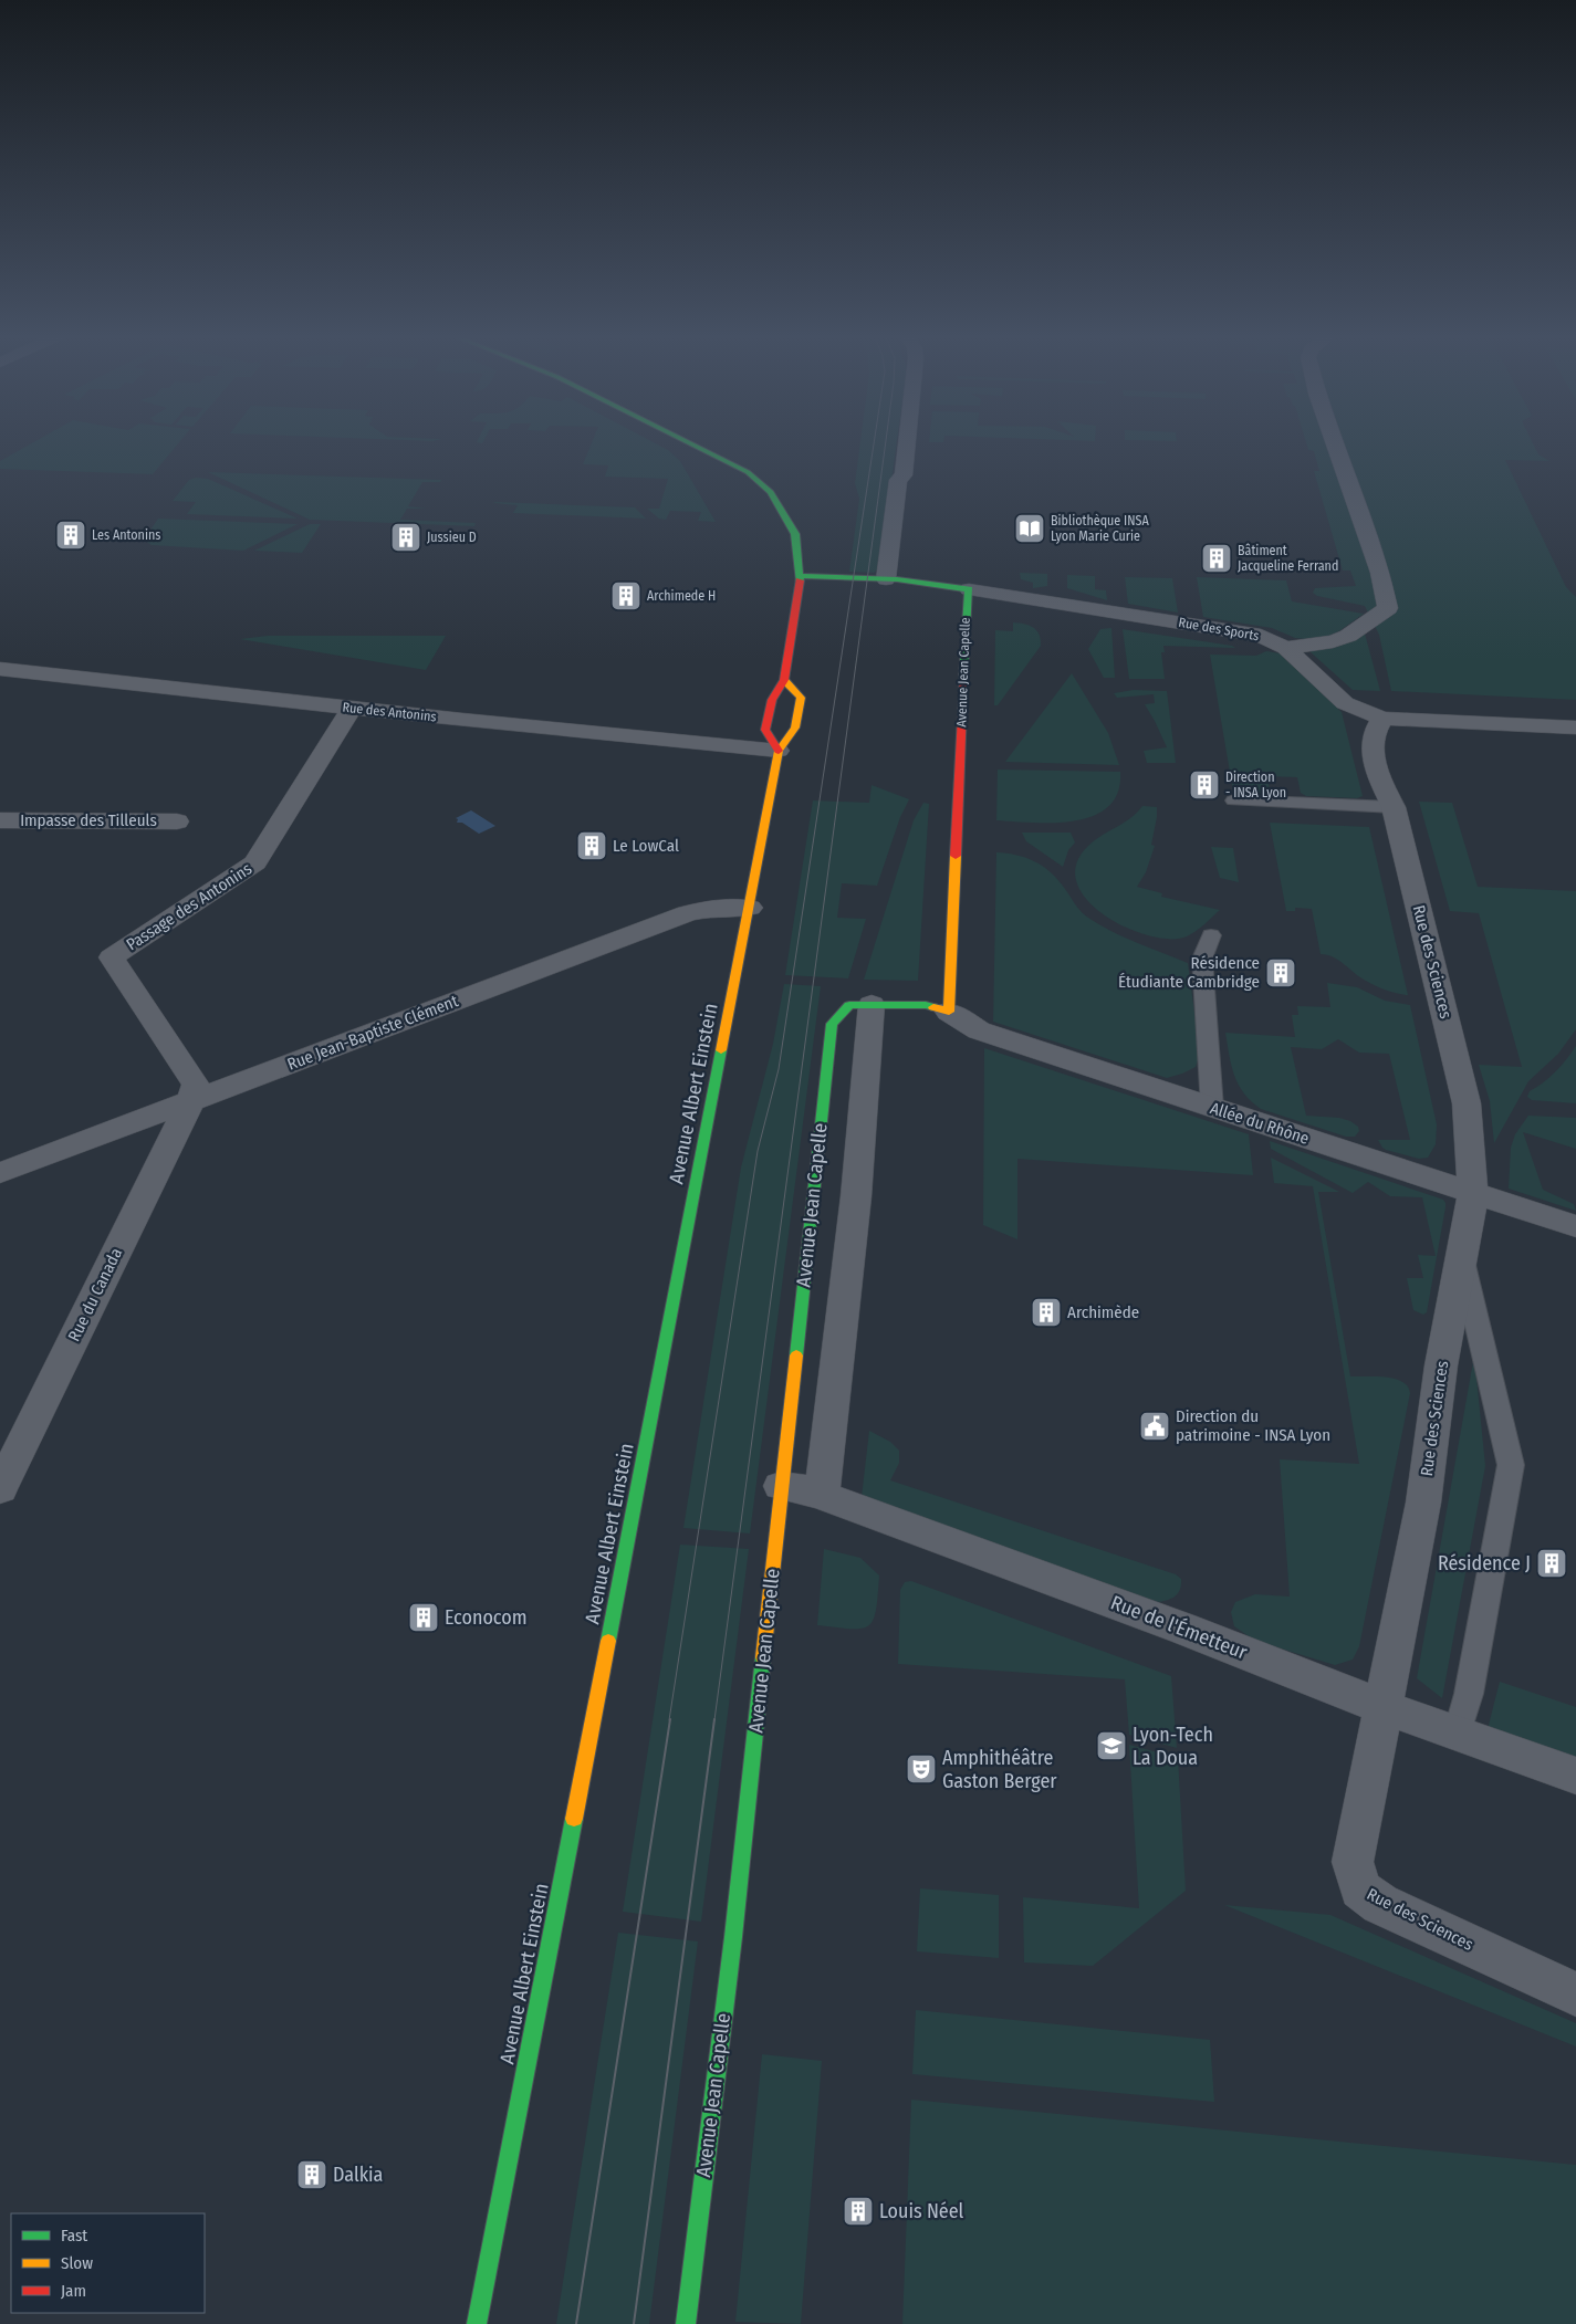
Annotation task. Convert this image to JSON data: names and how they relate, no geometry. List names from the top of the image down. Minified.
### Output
{"streets":{"street":["Rue des Sports","Avenue Jean Capelle","Rue des Antonins","Impasse des Tilleuls","Passage des Antonins","Rue des Sciences","Rue Jean-Baptiste Clément","Avenue Albert Einstein","Allée du Rhône","Rue du Canada","Rue de l'Émetteur"]},"crossings":[["Rue des Sports","Avenue Jean Capelle"],["Rue des Sports","Rue des Sciences"],["Avenue Jean Capelle","Allée du Rhône"],["Avenue Jean Capelle","Rue de l'Émetteur"],["Rue des Antonins","Passage des Antonins"],["Rue des Antonins","Avenue Albert Einstein"],["Passage des Antonins","Rue Jean-Baptiste Clément"],["Passage des Antonins","Rue du Canada"],["Rue des Sciences","Allée du Rhône"],["Rue des Sciences","Rue de l'Émetteur"],["Rue Jean-Baptiste Clément","Avenue Albert Einstein"],["Rue Jean-Baptiste Clément","Rue du Canada"]],"places":{"library":["Bibliothèque INSA Lyon Marie Curie"],"building":["Les Antonins","Jussieu D","Bâtiment Jacqueline Ferrand","Archimede H","Direction - INSA Lyon","Le LowCal","Résidence Étudiante Cambridge","Archimède","Résidence J","Econocom","Dalkia","Louis Néel"],"public building":["Direction du patrimoine - INSA Lyon"],"school or university":["Lyon-Tech La Doua"],"theatre":["Amphithéâtre Gaston Berger"]},"legend":["Fast","Slow","Jam"]}
